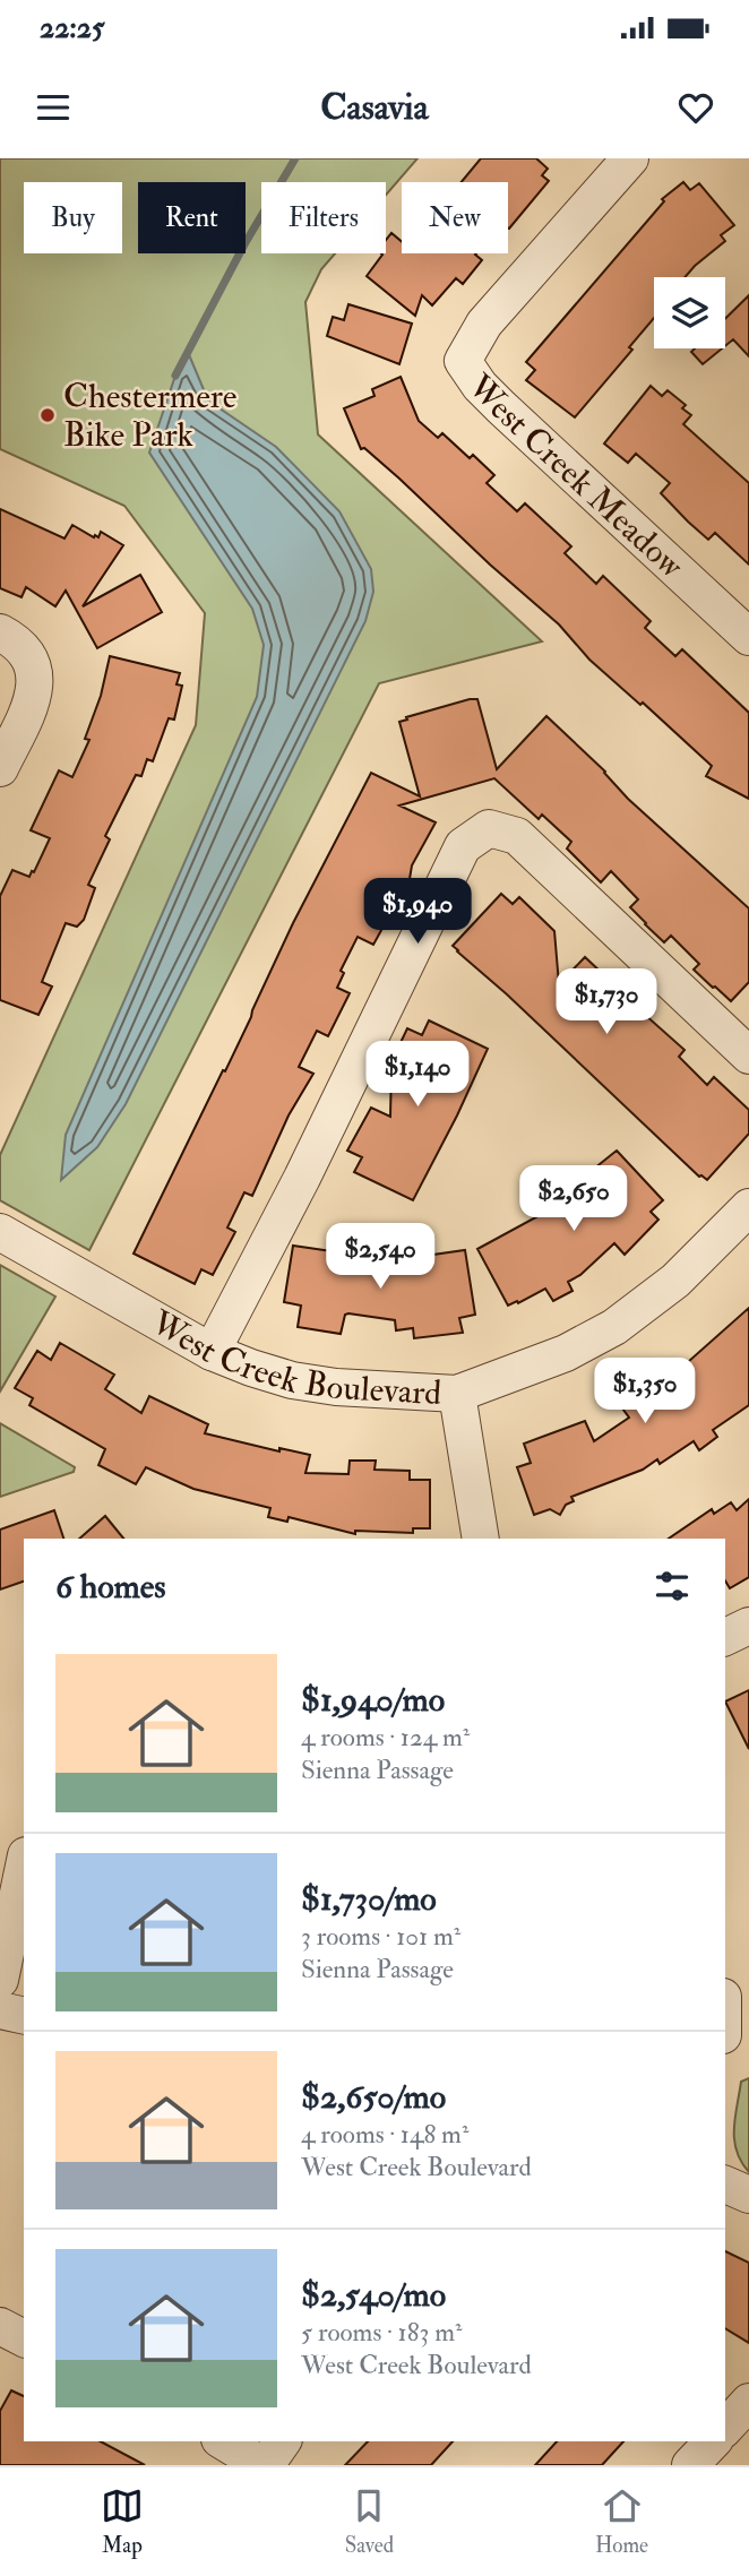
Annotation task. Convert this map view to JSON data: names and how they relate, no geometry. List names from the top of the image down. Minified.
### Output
{"streets":{"street":["West Creek Meadow","West Creek Boulevard"]},"places":["Chestermere Bike Park"],"page":{"status":"22:25","header":"Casavia","chip":["Buy","Rent","Filters","New"],"price":["$1,940","$1,730","$1,140","$2,650","$2,540","$1,350"],"heading":"6 homes","list":[{"name":"$1,940/mo","note":"4 rooms · 124 m² · Sienna Passage"},{"name":"$1,730/mo","note":"3 rooms · 101 m² · Sienna Passage"},{"name":"$2,650/mo","note":"4 rooms · 148 m² · West Creek Boulevard"},{"name":"$2,540/mo","note":"5 rooms · 183 m² · West Creek Boulevard"}],"tabs":["Map","Saved","Home"]}}
